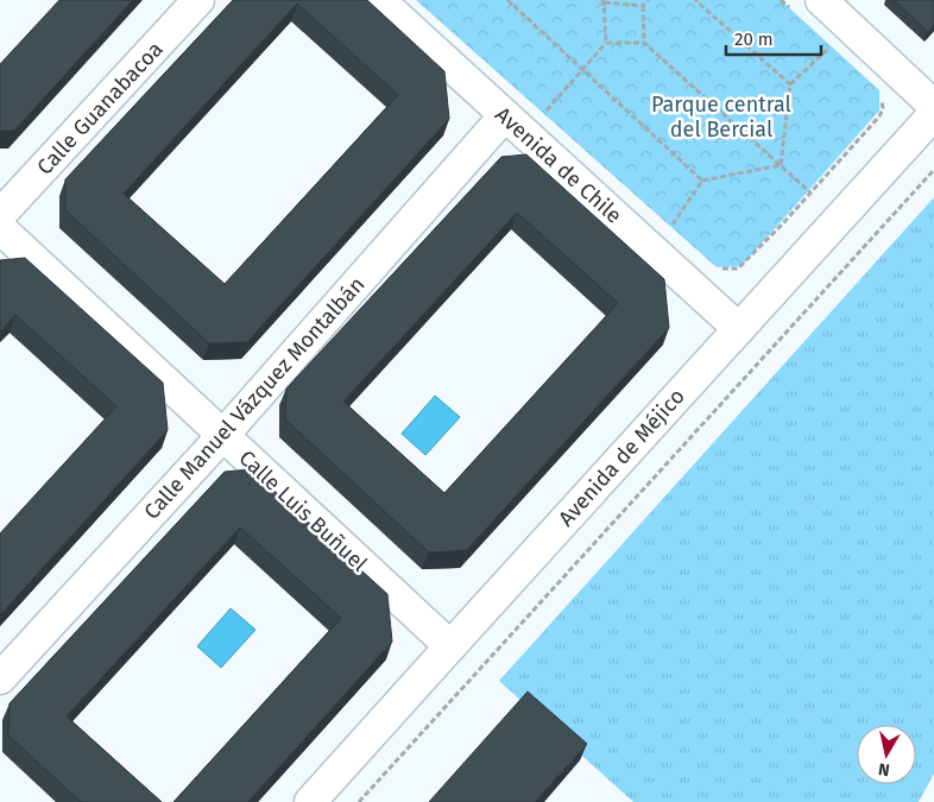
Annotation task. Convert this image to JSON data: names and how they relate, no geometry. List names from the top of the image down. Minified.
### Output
{"streets":{"street":["Calle Guanabacoa","Avenida de Chile","Calle Manuel Vázquez Montalbán","Avenida de Méjico","Calle Luis Buñuel"]},"crossings":[["Avenida de Chile","Calle Manuel Vázquez Montalbán"],["Avenida de Chile","Avenida de Méjico"],["Calle Manuel Vázquez Montalbán","Calle Luis Buñuel"],["Avenida de Méjico","Calle Luis Buñuel"]],"parks":["Parque central del Bercial"],"scale_bar":"20 m","north":"bottom"}
